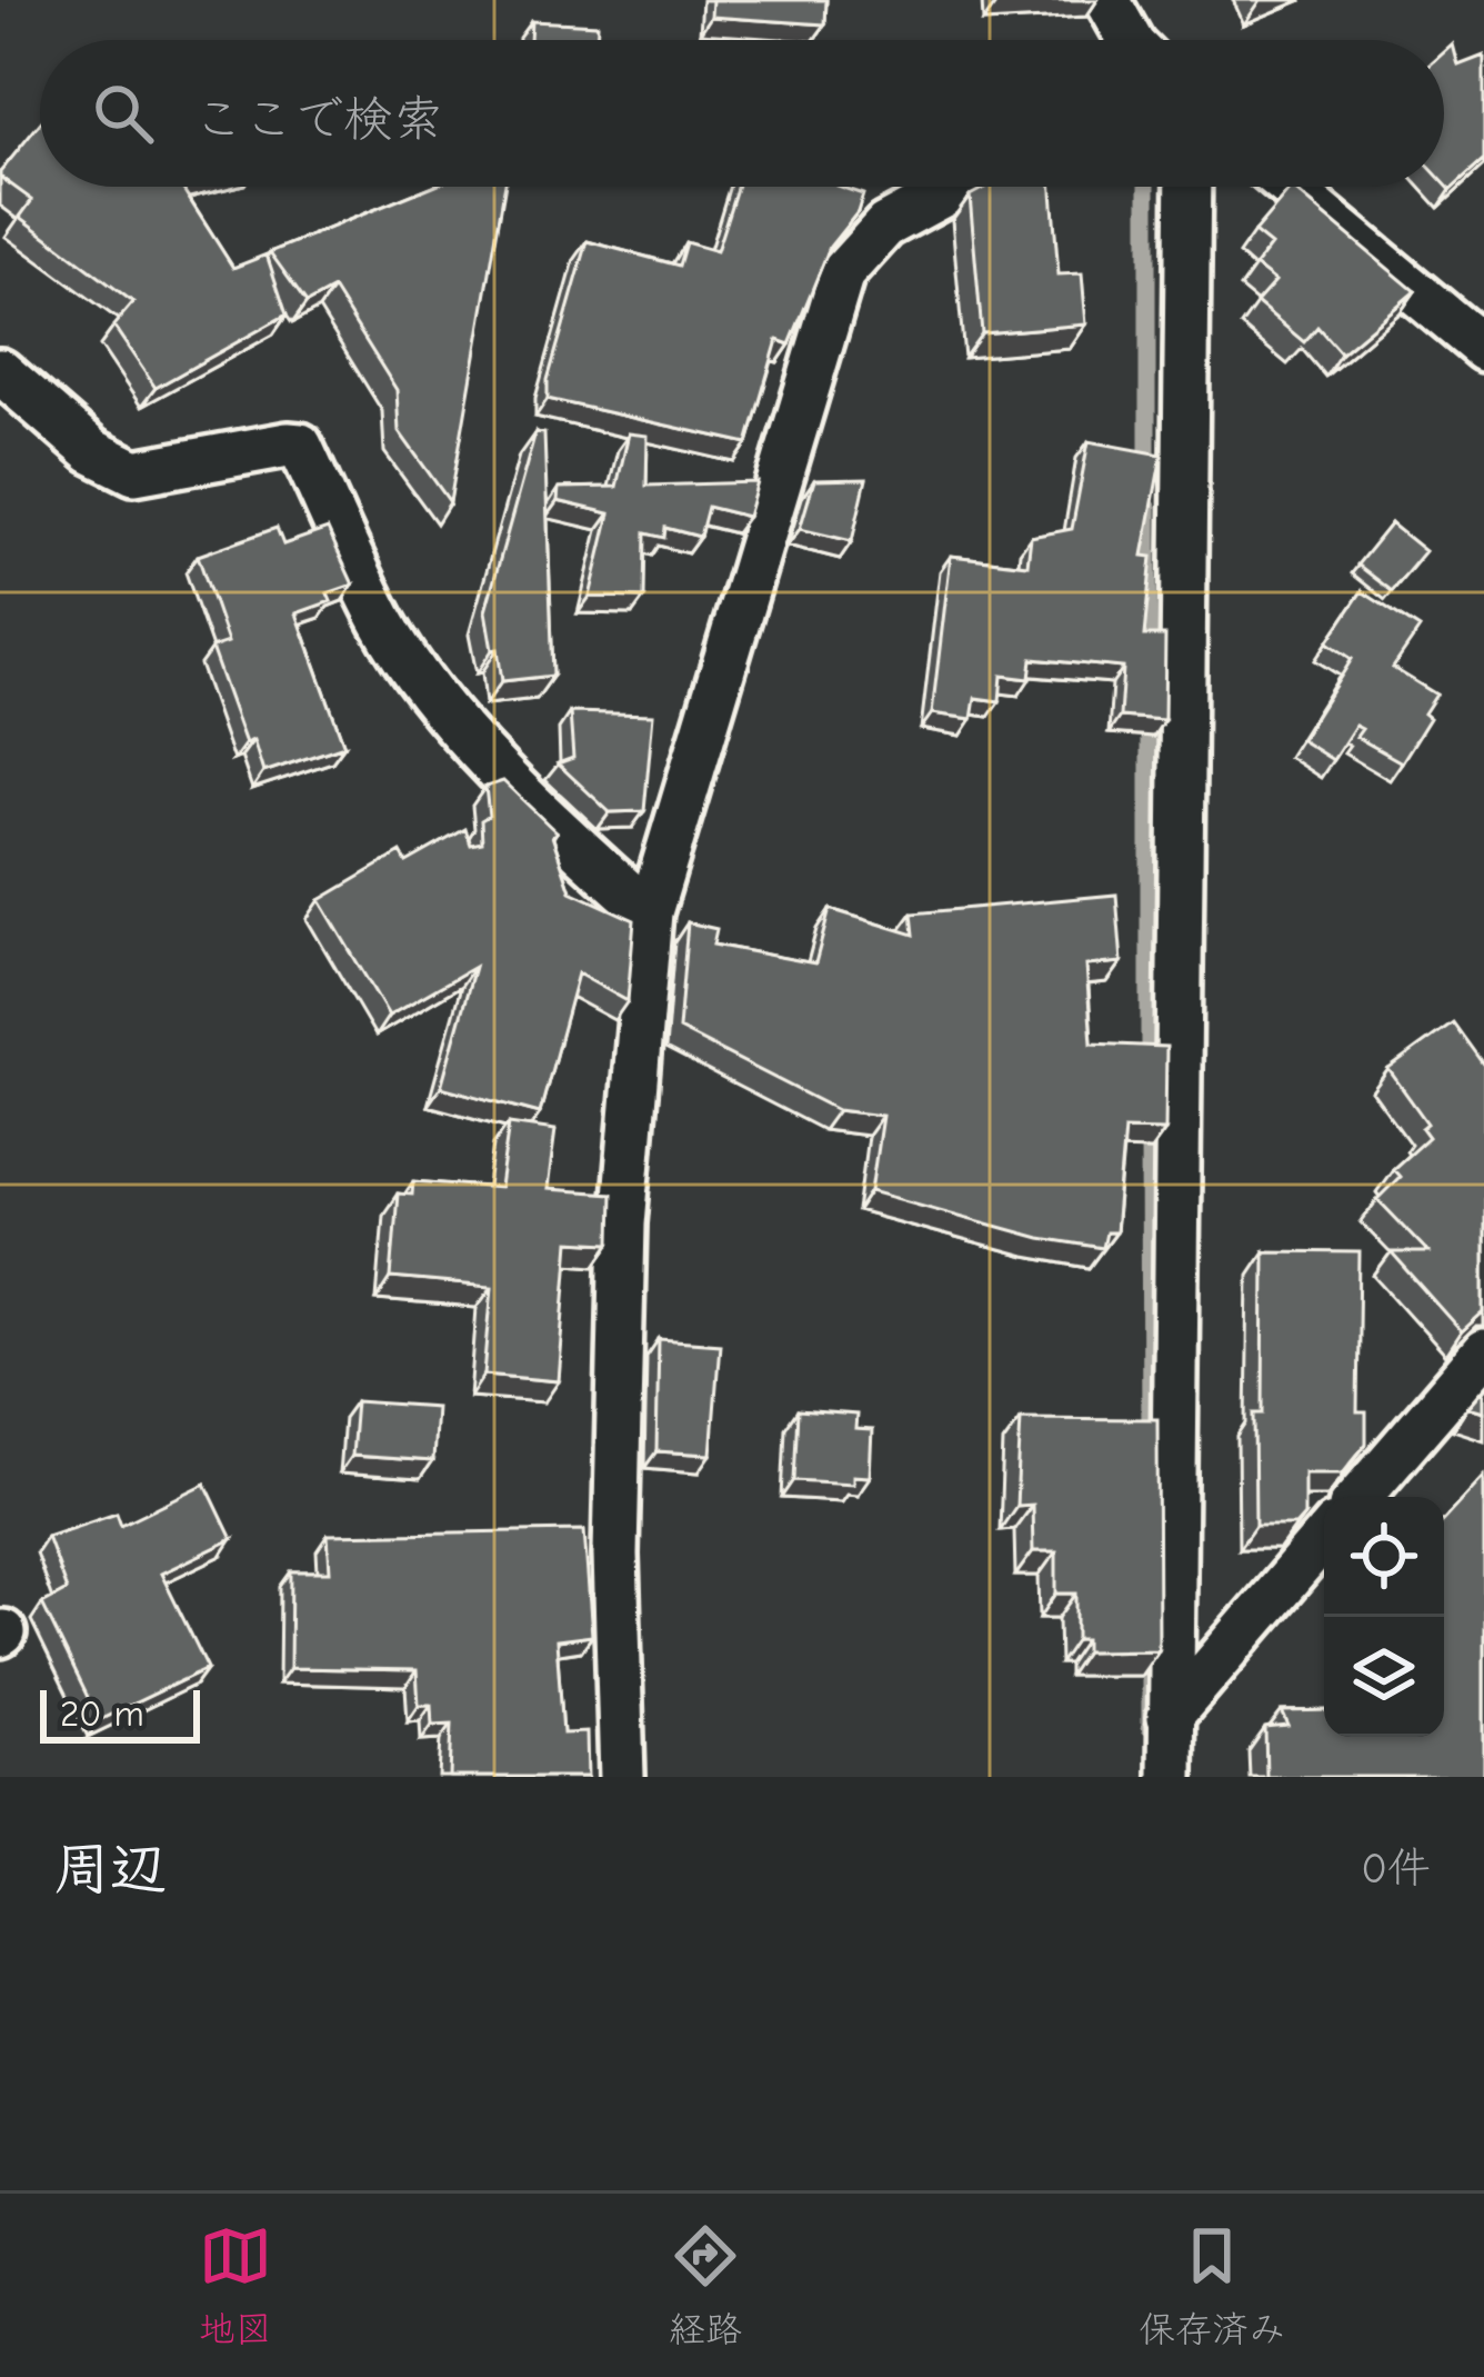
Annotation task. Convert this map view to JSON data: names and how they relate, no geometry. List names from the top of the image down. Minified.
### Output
{"scale_bar":"20 m","page":{"search":"ここで検索","scale":"20 m","heading":["周辺","0件"],"nav":["地図","経路","保存済み"]}}
